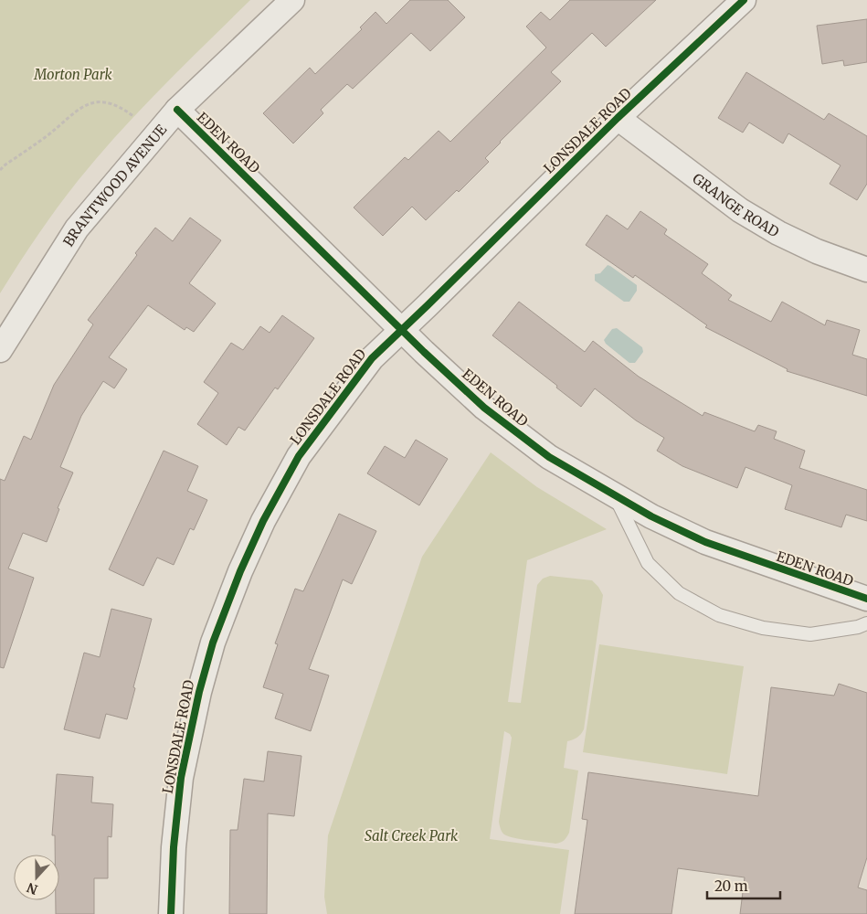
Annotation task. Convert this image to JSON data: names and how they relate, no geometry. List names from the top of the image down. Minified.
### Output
{"streets":{"street":["LONSDALE ROAD","EDEN ROAD","BRANTWOOD AVENUE","GRANGE ROAD"]},"crossings":[["LONSDALE ROAD","EDEN ROAD"],["LONSDALE ROAD","GRANGE ROAD"],["EDEN ROAD","BRANTWOOD AVENUE"]],"parks":["Morton Park","Salt Creek Park"],"scale_bar":"20 m","north":"bottom"}
